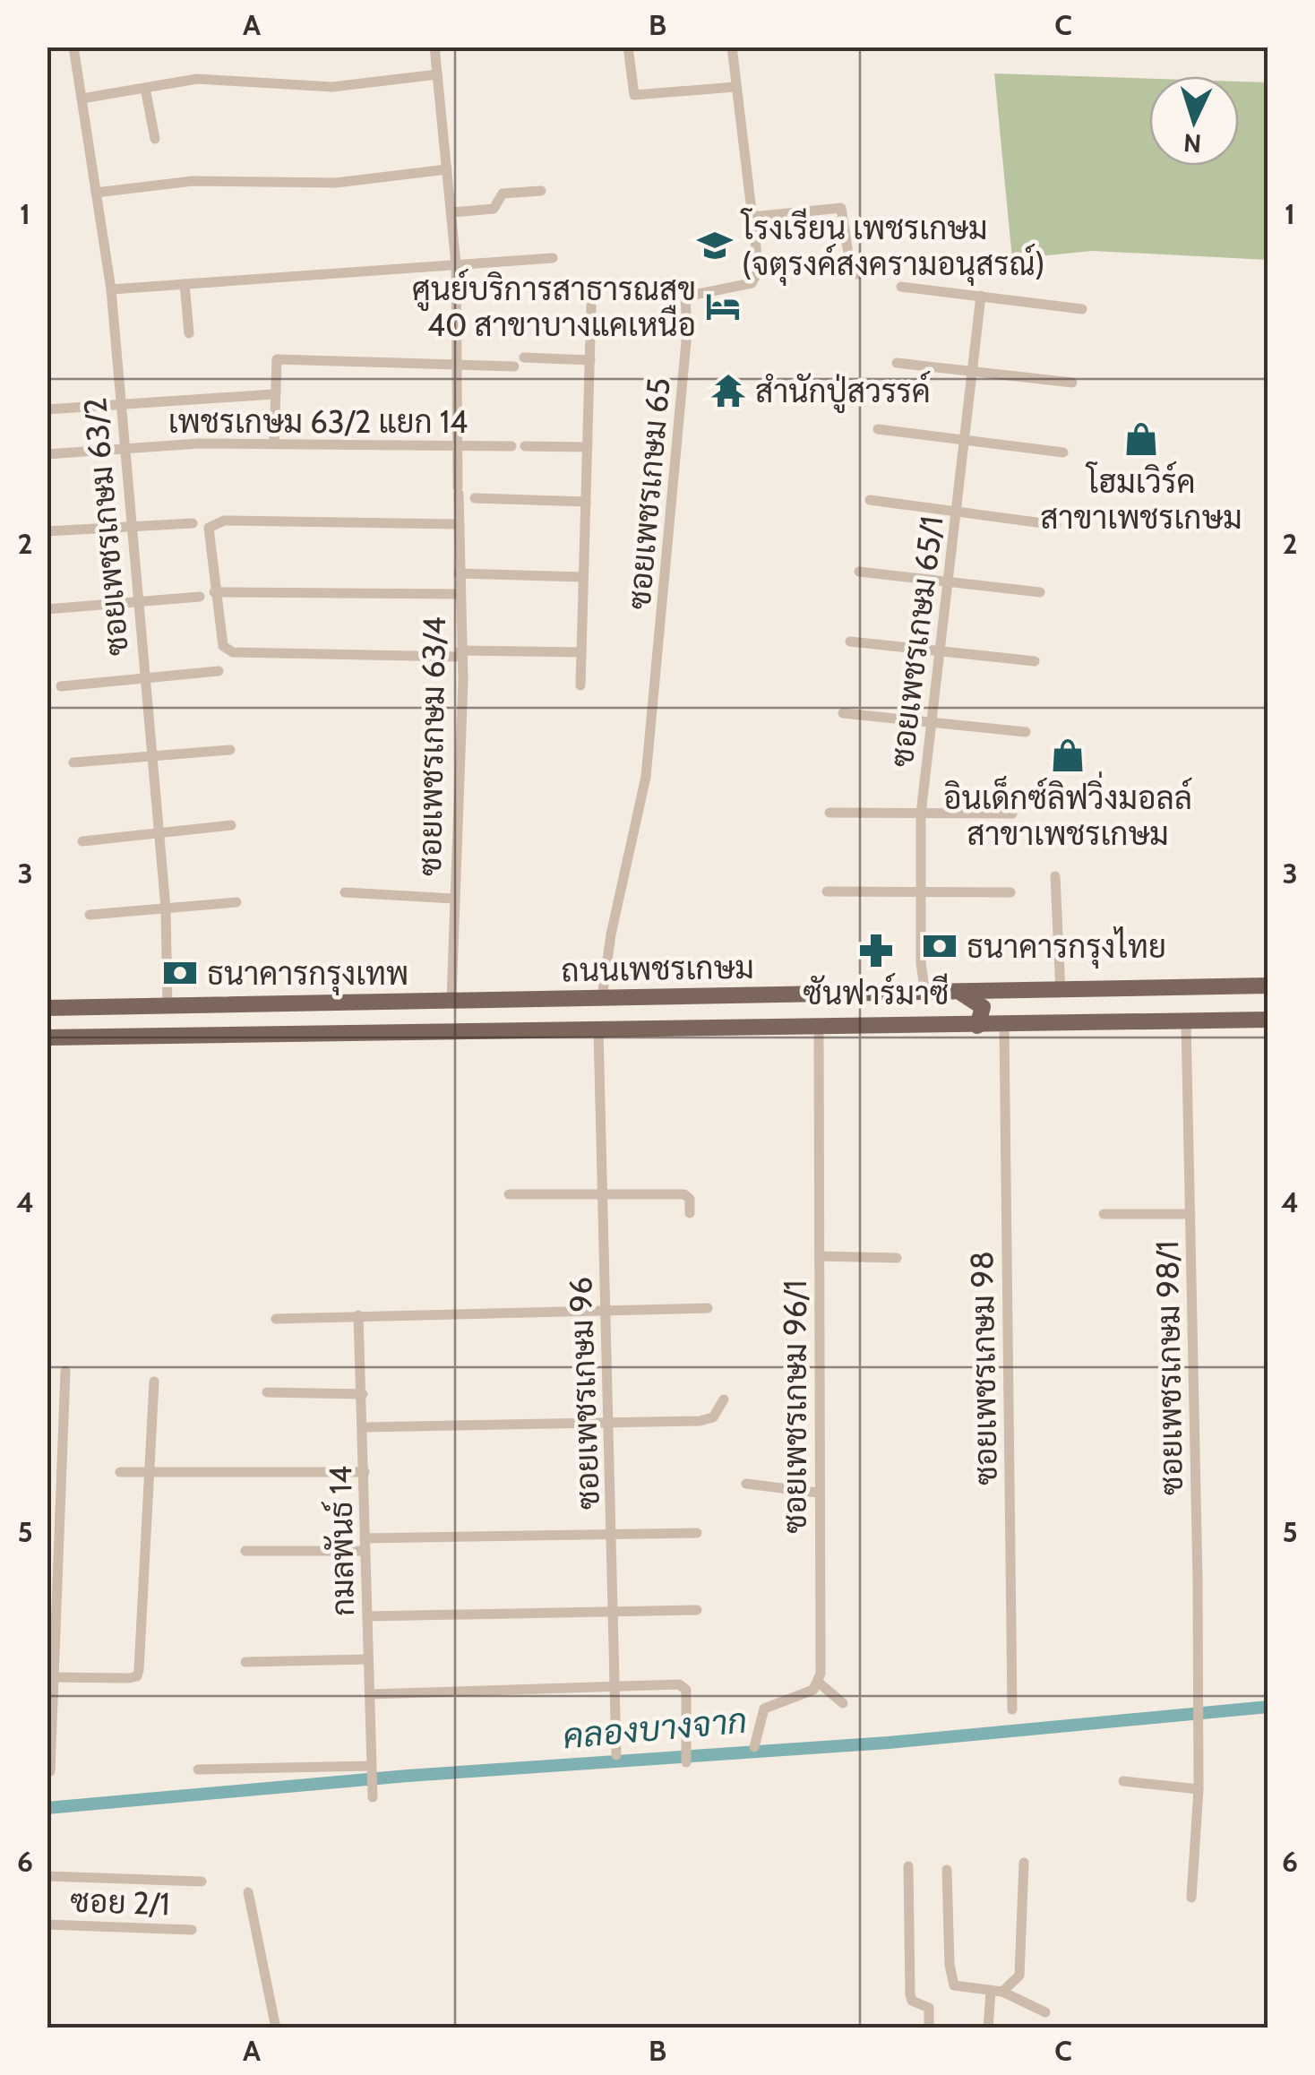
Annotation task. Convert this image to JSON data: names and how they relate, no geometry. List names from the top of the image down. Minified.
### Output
{"streets":{"main road":["ถนนเพชรเกษม"],"street":["เพชรเกษม 63/2 แยก 14","ซอยเพชรเกษม 65","ซอยเพชรเกษม 63/2","ซอยเพชรเกษม 65/1","ซอยเพชรเกษม 63/4","ซอยเพชรเกษม 98","ซอยเพชรเกษม 98/1","ซอยเพชรเกษม 96","ซอยเพชรเกษม 96/1","กมลพันธ์ 14","ซอย 2/1"]},"crossings":[["เพชรเกษม 63/2 แยก 14","ซอยเพชรเกษม 63/2"],["เพชรเกษม 63/2 แยก 14","ซอยเพชรเกษม 63/4"],["ซอยเพชรเกษม 65","ถนนเพชรเกษม"],["ซอยเพชรเกษม 63/2","ถนนเพชรเกษม"],["ซอยเพชรเกษม 65/1","ถนนเพชรเกษม"],["ซอยเพชรเกษม 63/4","ถนนเพชรเกษม"],["ถนนเพชรเกษม","ซอยเพชรเกษม 98"],["ถนนเพชรเกษม","ซอยเพชรเกษม 98/1"],["ถนนเพชรเกษม","ซอยเพชรเกษม 96"],["ถนนเพชรเกษม","ซอยเพชรเกษม 96/1"]],"water":["คลองบางจาก"],"places":{"school or university":["โรงเรียน เพชรเกษม (จตุรงค์สงครามอนุสรณ์)"],"hotel":["ศูนย์บริการสาธารณสุข 40 สาขาบางแคเหนือ"],"temple":["สำนักปู่สวรรค์"],"shop":["โฮมเวิร์ค สาขาเพชรเกษม","อินเด็กซ์ลิฟวิ่งมอลล์ สาขาเพชรเกษม"],"bank":["ธนาคารกรุงไทย","ธนาคารกรุงเทพ"],"pharmacy":["ซันฟาร์มาซี"]},"north":"bottom","grid":{"columns":["A","B","C"],"rows":["1","2","3","4","5","6"]}}
